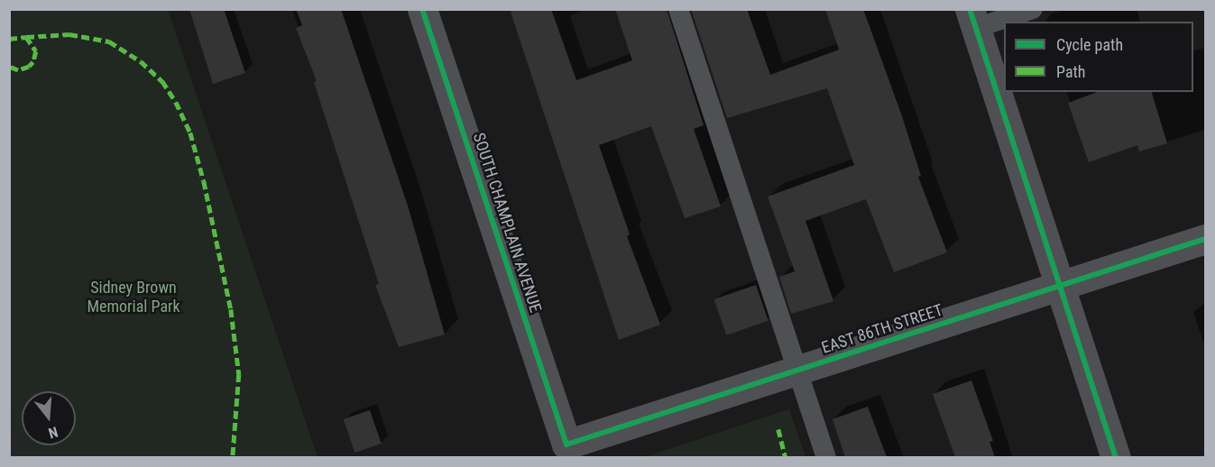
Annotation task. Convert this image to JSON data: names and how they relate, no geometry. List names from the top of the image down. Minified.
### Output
{"streets":{"street":["SOUTH CHAMPLAIN AVENUE","EAST 86TH STREET"]},"crossings":[["SOUTH CHAMPLAIN AVENUE","EAST 86TH STREET"]],"parks":["Sidney Brown Memorial Park"],"legend":["Cycle path","Path"],"north":"bottom"}
